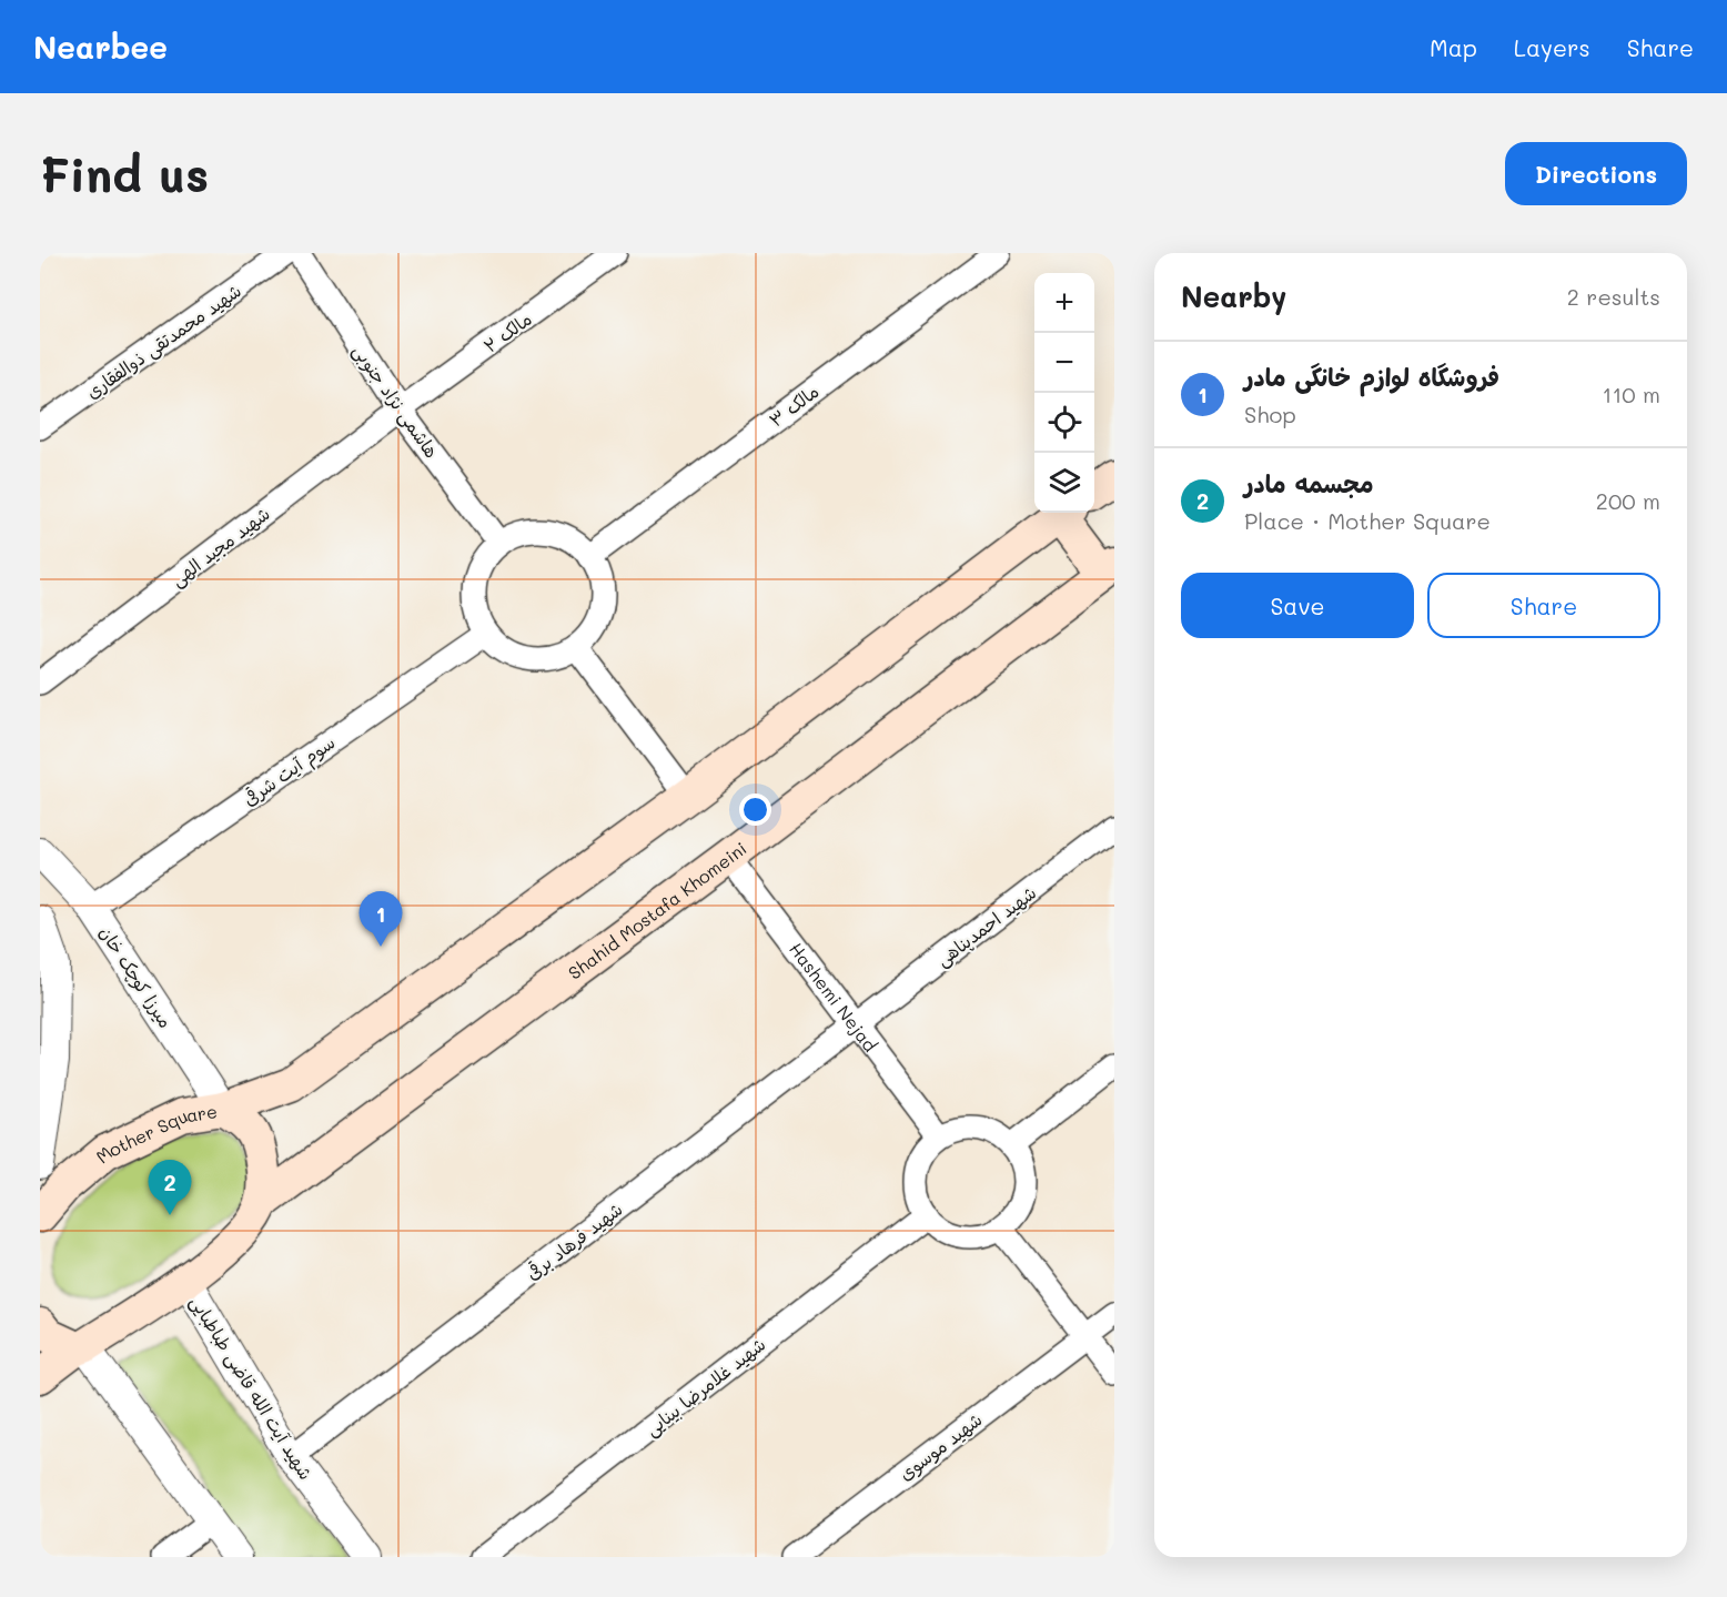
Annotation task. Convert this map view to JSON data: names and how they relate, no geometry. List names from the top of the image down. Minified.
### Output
{"streets":{"main road":["Shahid Mostafa Khomeini","Mother Square"],"street":["مالک ۲","شهید محمدتقی ذوالفقاری","هاشمی نژاد جنوبی","مالک ۳","شهید مجید الهی","سوم آیت شرقی","شهید احمدپناهی","میرزا کوچک خان","Hashemi Nejad","شهید فرهاد برقی","شهید غلامرضا بینایی","شهید آیت الله قاضی طباطبایی","شهید موسوی"]},"crossings":[["مالک ۲","هاشمی نژاد جنوبی"],["مالک ۲","شهید مجید الهی"],["هاشمی نژاد جنوبی","مالک ۳"],["هاشمی نژاد جنوبی","شهید مجید الهی"],["هاشمی نژاد جنوبی","سوم آیت شرقی"],["مالک ۳","سوم آیت شرقی"],["سوم آیت شرقی","میرزا کوچک خان"],["Shahid Mostafa Khomeini","Hashemi Nejad"],["Shahid Mostafa Khomeini","Mother Square"],["شهید احمدپناهی","Hashemi Nejad"],["شهید احمدپناهی","شهید فرهاد برقی"],["میرزا کوچک خان","Mother Square"],["Hashemi Nejad","شهید فرهاد برقی"],["Hashemi Nejad","شهید غلامرضا بینایی"],["Mother Square","شهید آیت الله قاضی طباطبایی"],["شهید فرهاد برقی","شهید آیت الله قاضی طباطبایی"]],"page":{"header":"Nearbee","nav":["Map","Layers","Share"],"buttons":["Directions",["Save","Share"]],"title":"Find us","heading":["Nearby","2 results"],"map_buttons":["+","−"],"list":[{"mark":"1","name":"فروشگاه لوازم خانگی مادر","note":"Shop","value":"110 m"},{"mark":"2","name":"مجسمه مادر","note":"Place · Mother Square","value":"200 m"}],"pins":["1","2"]}}
